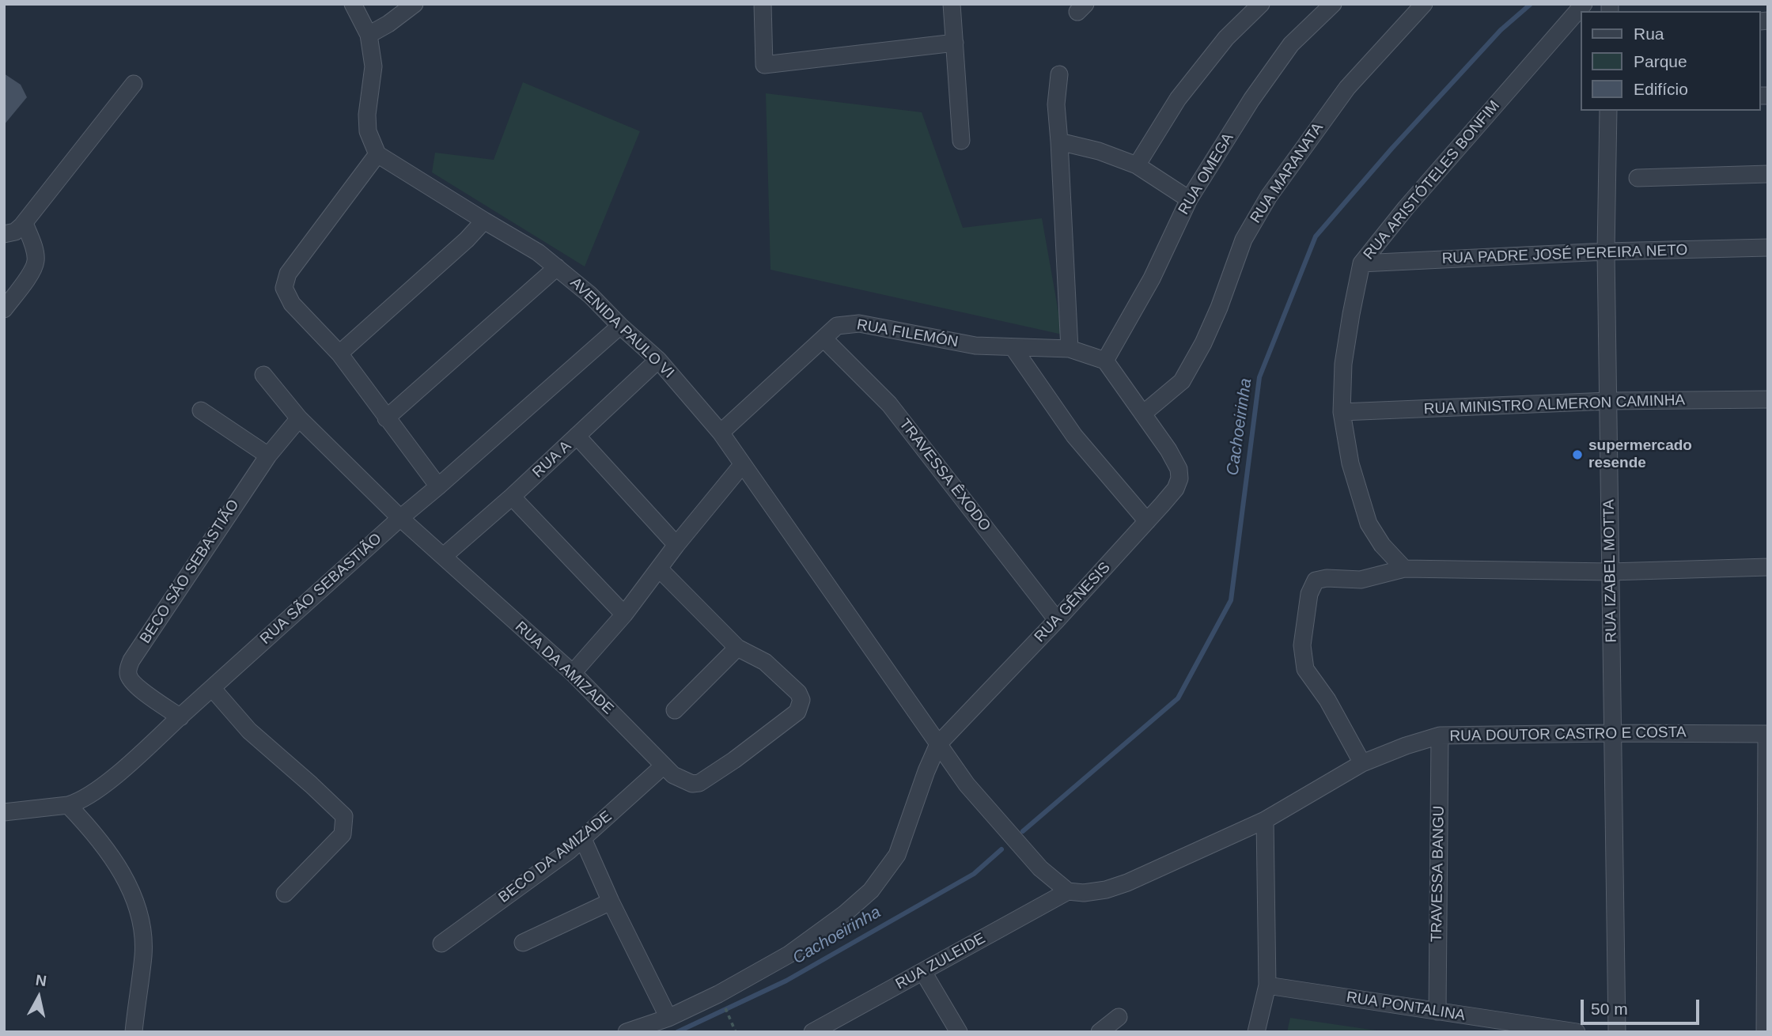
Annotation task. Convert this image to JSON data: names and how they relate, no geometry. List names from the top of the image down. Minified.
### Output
{"streets":{"street":["RUA MARANATA","RUA OMEGA","RUA ARISTÓTELES BONFIM","RUA PADRE JOSÉ PEREIRA NETO","AVENIDA PAULO VI","RUA FILEMÓN","RUA MINISTRO ALMERON CAMINHA","RUA A","TRAVESSA ÊXODO","RUA IZABEL MOTTA","BECO SÃO SEBASTIÃO","RUA SÃO SEBASTIÃO","RUA GÊNESIS","RUA DA AMIZADE","RUA DOUTOR CASTRO E COSTA","BECO DA AMIZADE","TRAVESSA BANGU","RUA ZULEIDE","RUA PONTALINA"]},"crossings":[["RUA MARANATA","RUA GÊNESIS"],["RUA OMEGA","RUA FILEMÓN"],["RUA ARISTÓTELES BONFIM","RUA PADRE JOSÉ PEREIRA NETO"],["RUA ARISTÓTELES BONFIM","RUA MINISTRO ALMERON CAMINHA"],["RUA PADRE JOSÉ PEREIRA NETO","RUA IZABEL MOTTA"],["AVENIDA PAULO VI","RUA FILEMÓN"],["AVENIDA PAULO VI","RUA A"],["AVENIDA PAULO VI","RUA SÃO SEBASTIÃO"],["AVENIDA PAULO VI","RUA GÊNESIS"],["RUA FILEMÓN","TRAVESSA ÊXODO"],["RUA MINISTRO ALMERON CAMINHA","RUA IZABEL MOTTA"],["RUA A","RUA DA AMIZADE"],["TRAVESSA ÊXODO","RUA GÊNESIS"],["RUA IZABEL MOTTA","RUA DOUTOR CASTRO E COSTA"],["BECO SÃO SEBASTIÃO","RUA SÃO SEBASTIÃO"],["RUA SÃO SEBASTIÃO","RUA DA AMIZADE"],["RUA DA AMIZADE","BECO DA AMIZADE"],["RUA DOUTOR CASTRO E COSTA","TRAVESSA BANGU"],["RUA DOUTOR CASTRO E COSTA","RUA ZULEIDE"],["TRAVESSA BANGU","RUA PONTALINA"]],"water":["Cachoeirinha"],"places":["supermercado resende"],"legend":["Rua","Parque","Edifício"],"scale_bar":"50 m","north":"top"}
